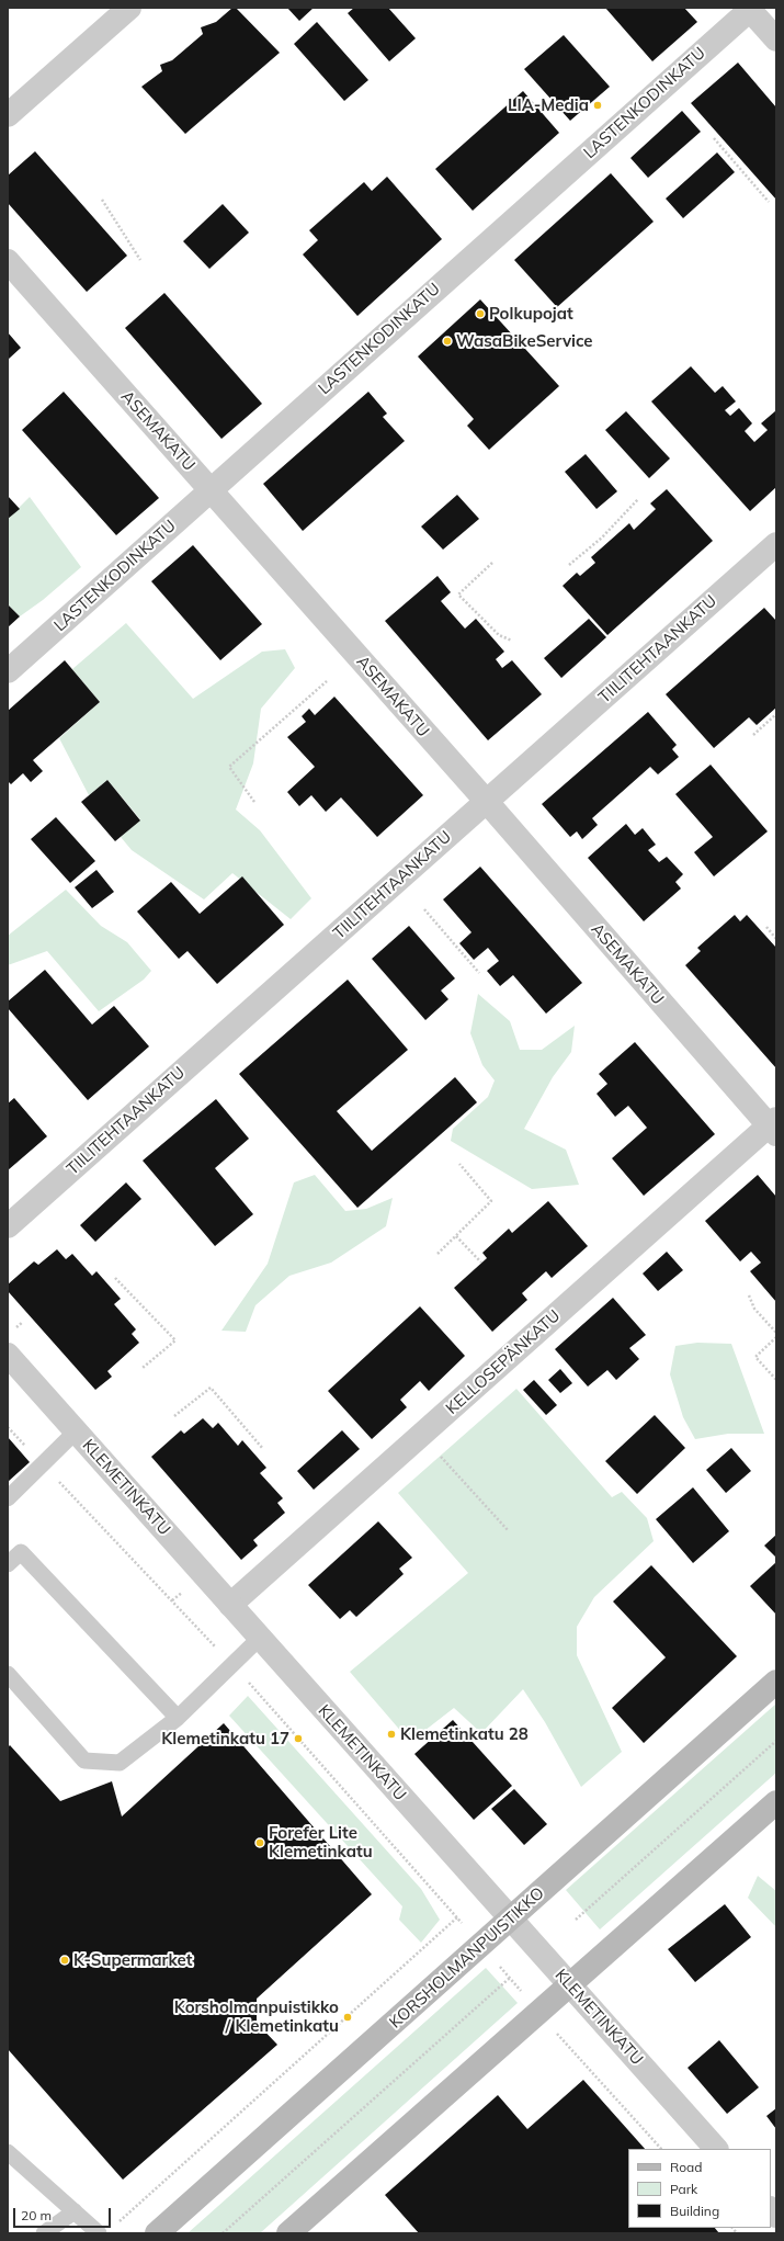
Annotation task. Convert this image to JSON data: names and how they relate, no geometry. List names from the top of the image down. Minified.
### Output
{"streets":{"main road":["KORSHOLMANPUISTIKKO"],"street":["LASTENKODINKATU","ASEMAKATU","TIILITEHTAANKATU","KELLOSEPÄNKATU","KLEMETINKATU"]},"crossings":[["LASTENKODINKATU","ASEMAKATU"],["ASEMAKATU","TIILITEHTAANKATU"],["ASEMAKATU","KELLOSEPÄNKATU"],["KELLOSEPÄNKATU","KLEMETINKATU"],["KLEMETINKATU","KORSHOLMANPUISTIKKO"]],"places":["LIA-Media","Polkupojat","WasaBikeService","Klemetinkatu 28","Klemetinkatu 17","Forefer Lite Klemetinkatu","K-Supermarket","Korsholmanpuistikko / Klemetinkatu"],"legend":["Road","Park","Building"],"scale_bar":"20 m"}
